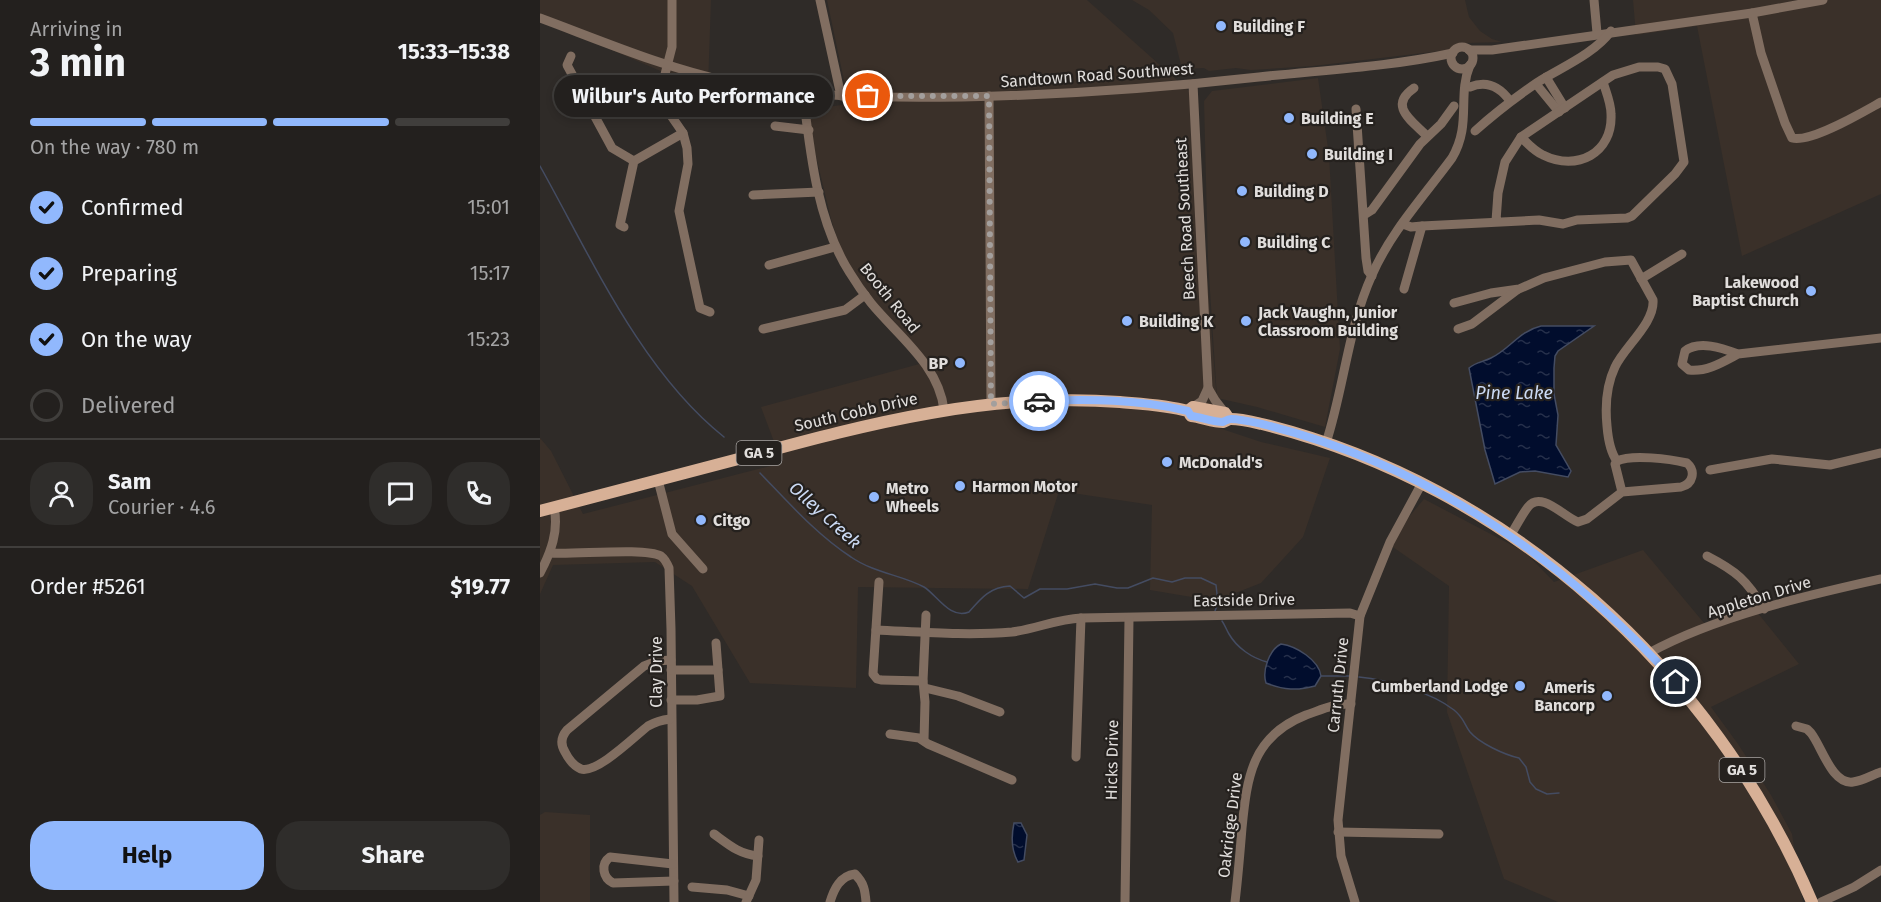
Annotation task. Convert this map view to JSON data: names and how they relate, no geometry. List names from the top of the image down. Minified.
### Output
{"streets":{"main road":["South Cobb Drive","GA 5"],"street":["Sandtown Road Southwest","Beech Road Southeast","Booth Road","Appleton Drive","Eastside Drive","Clay Drive","Carruth Drive","Hicks Drive","Oakridge Drive"]},"crossings":[["Sandtown Road Southwest","Beech Road Southeast"],["Sandtown Road Southwest","Booth Road"],["Booth Road","South Cobb Drive"],["South Cobb Drive","Appleton Drive"],["South Cobb Drive","Carruth Drive"],["Eastside Drive","Carruth Drive"],["Eastside Drive","Hicks Drive"],["Carruth Drive","Oakridge Drive"]],"water":["Pine Lake","Olley Creek"],"places":["Building F","Wilbur's Auto Performance","Building E","Building I","Building D","Building C","Lakewood Baptist Church","Building K","Jack Vaughn, Junior Classroom Building","BP","McDonald's","Harmon Motor","Metro Wheels","Citgo","Cumberland Lodge","Ameris Bancorp"],"page":{"heading":["3 min","Arriving in","15:33–15:38"],"panel":["Sam","Courier · 4.6","Order #5261","$19.77"],"bubble":"Wilbur's Auto Performance","bar":"On the way · 780 m","list":[["Confirmed","15:01"],["Preparing","15:17"],["On the way","15:23"],"Delivered"],"buttons":["Help","Share"]}}
